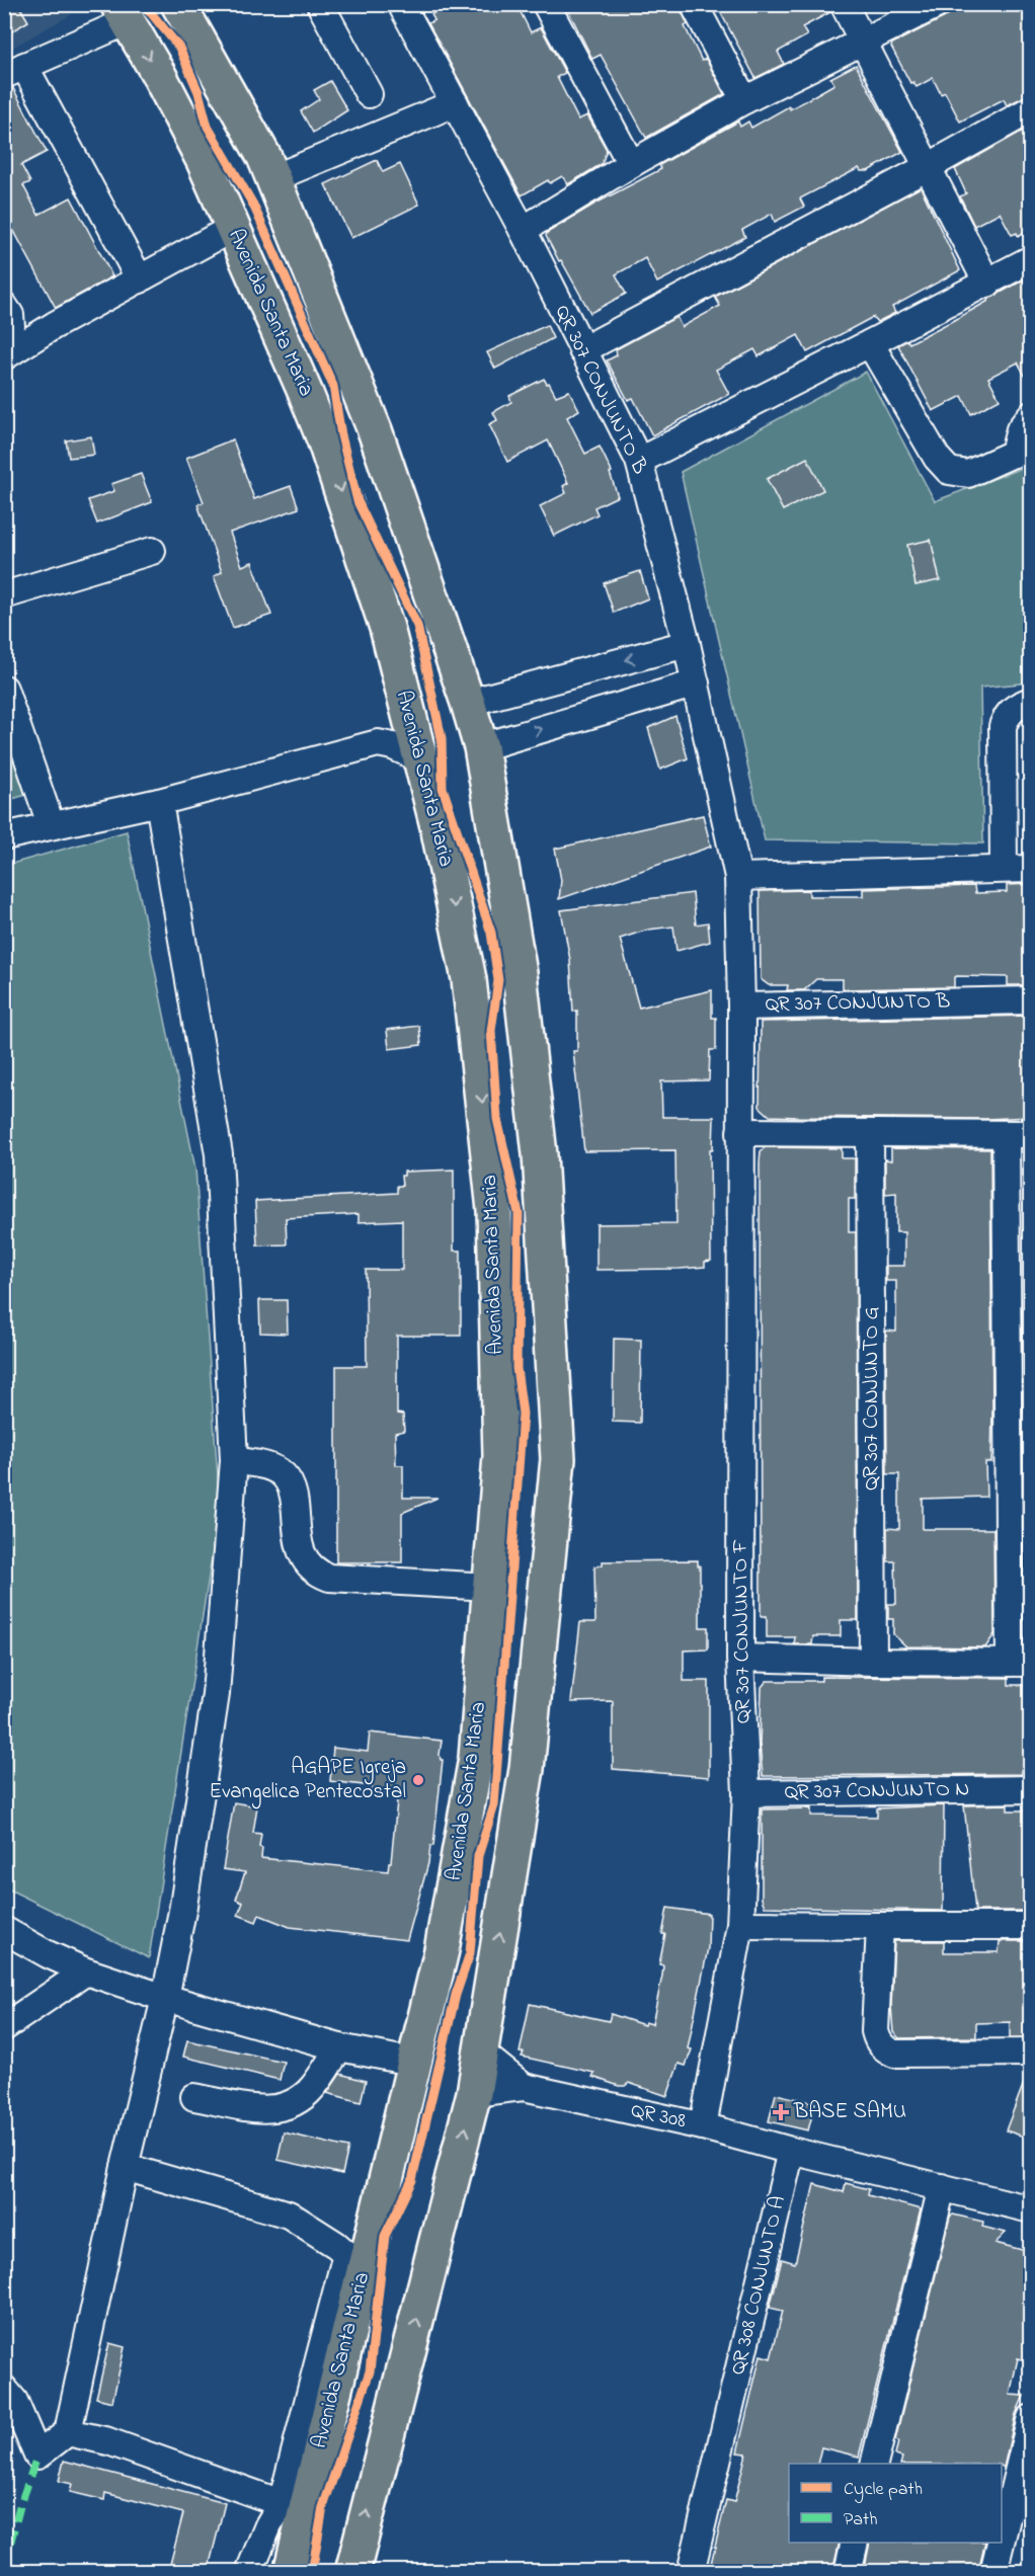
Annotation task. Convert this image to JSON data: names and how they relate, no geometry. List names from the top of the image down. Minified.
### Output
{"streets":{"main road":["Avenida Santa Maria"],"street":["QR 307 CONJUNTO B","QR 307 CONJUNTO G","QR 307 CONJUNTO F","QR 307 CONJUNTO N","QR 308","QR 308 CONJUNTO A"]},"crossings":[["QR 307 CONJUNTO B","QR 307 CONJUNTO F"],["QR 307 CONJUNTO F","QR 307 CONJUNTO N"],["QR 307 CONJUNTO F","QR 308"],["QR 308","QR 308 CONJUNTO A"]],"places":{"other":["AGAPE Igreja Evangelica Pentecostal"],"health":["BASE SAMU"]},"legend":["Cycle path","Path"]}
